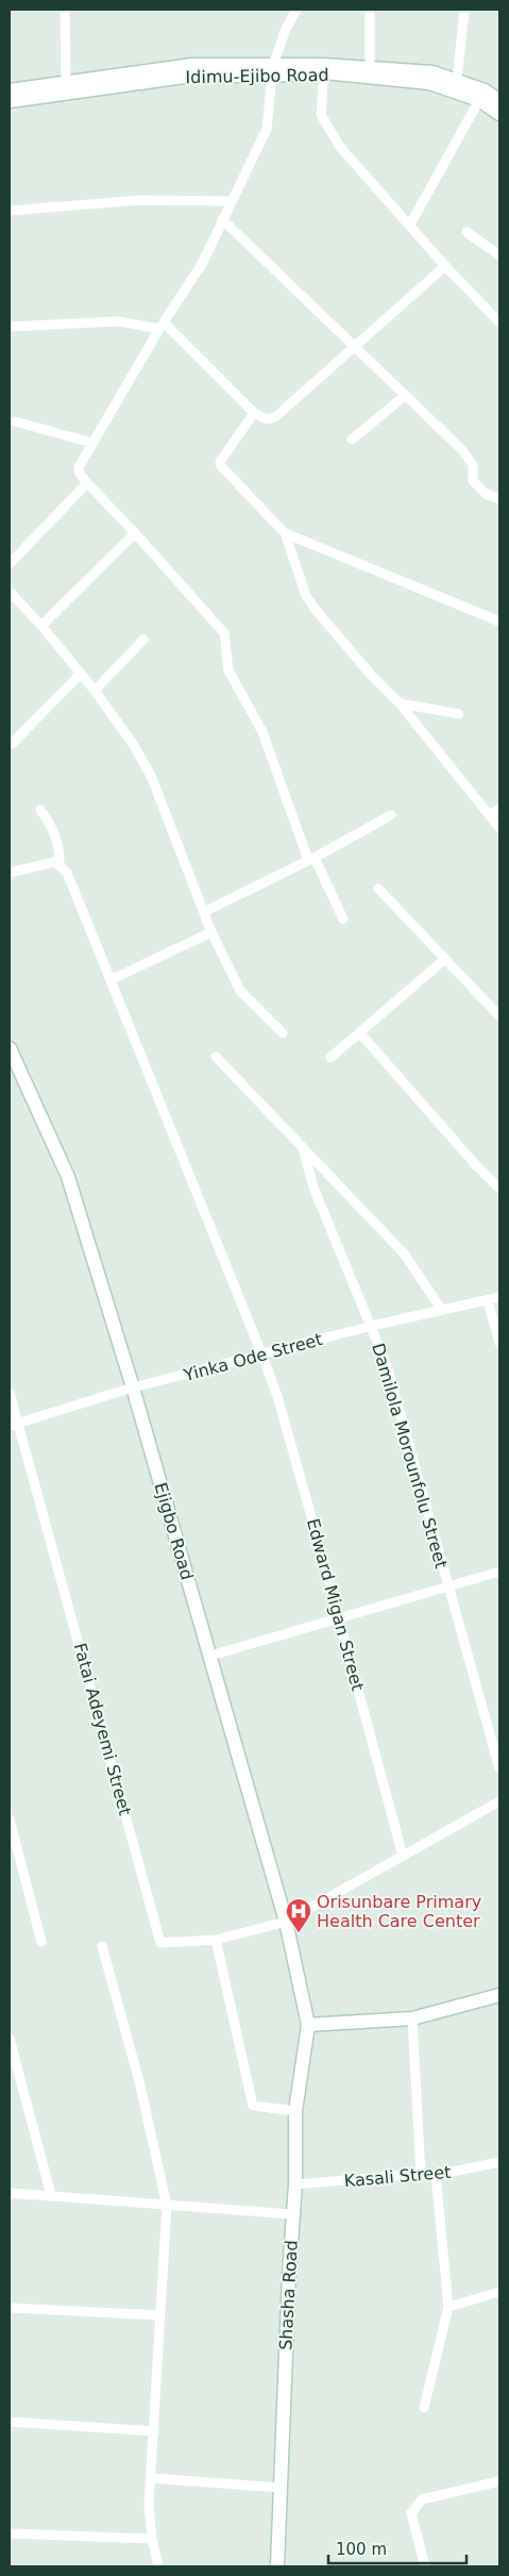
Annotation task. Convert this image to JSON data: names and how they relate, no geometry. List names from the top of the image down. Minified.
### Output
{"streets":{"street":["Idimu-Ejibo Road","Yinka Ode Street","Damilola Morounfolu Street","Ejigbo Road","Edward Migan Street","Fatai Adeyemi Street","Kasali Street","Shasha Road"]},"crossings":[["Yinka Ode Street","Damilola Morounfolu Street"],["Yinka Ode Street","Ejigbo Road"],["Yinka Ode Street","Edward Migan Street"],["Yinka Ode Street","Fatai Adeyemi Street"],["Ejigbo Road","Fatai Adeyemi Street"],["Ejigbo Road","Shasha Road"],["Edward Migan Street","Fatai Adeyemi Street"],["Kasali Street","Shasha Road"]],"places":{"hospital":["Orisunbare Primary Health Care Center"]},"scale_bar":"100 m"}
